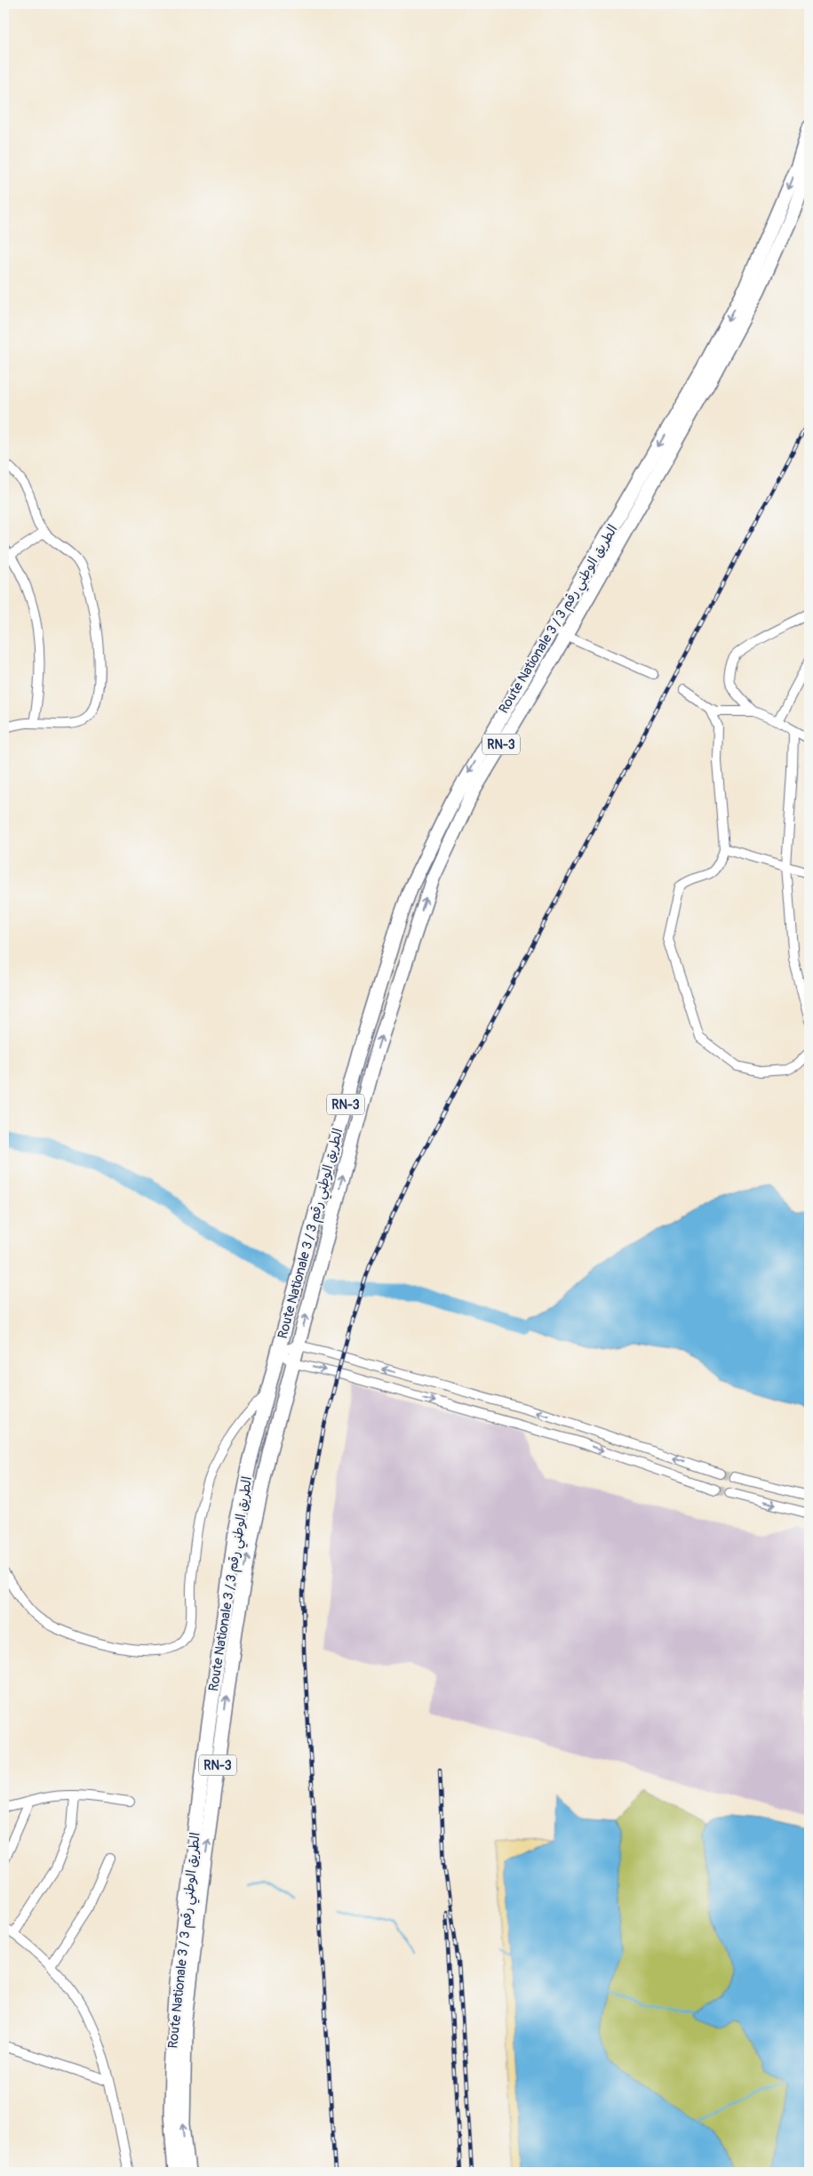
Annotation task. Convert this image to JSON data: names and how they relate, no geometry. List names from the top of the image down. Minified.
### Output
{"streets":{"highway":["Route Nationale 3 / الطريق الوطني رقم 3","RN-3"]}}
